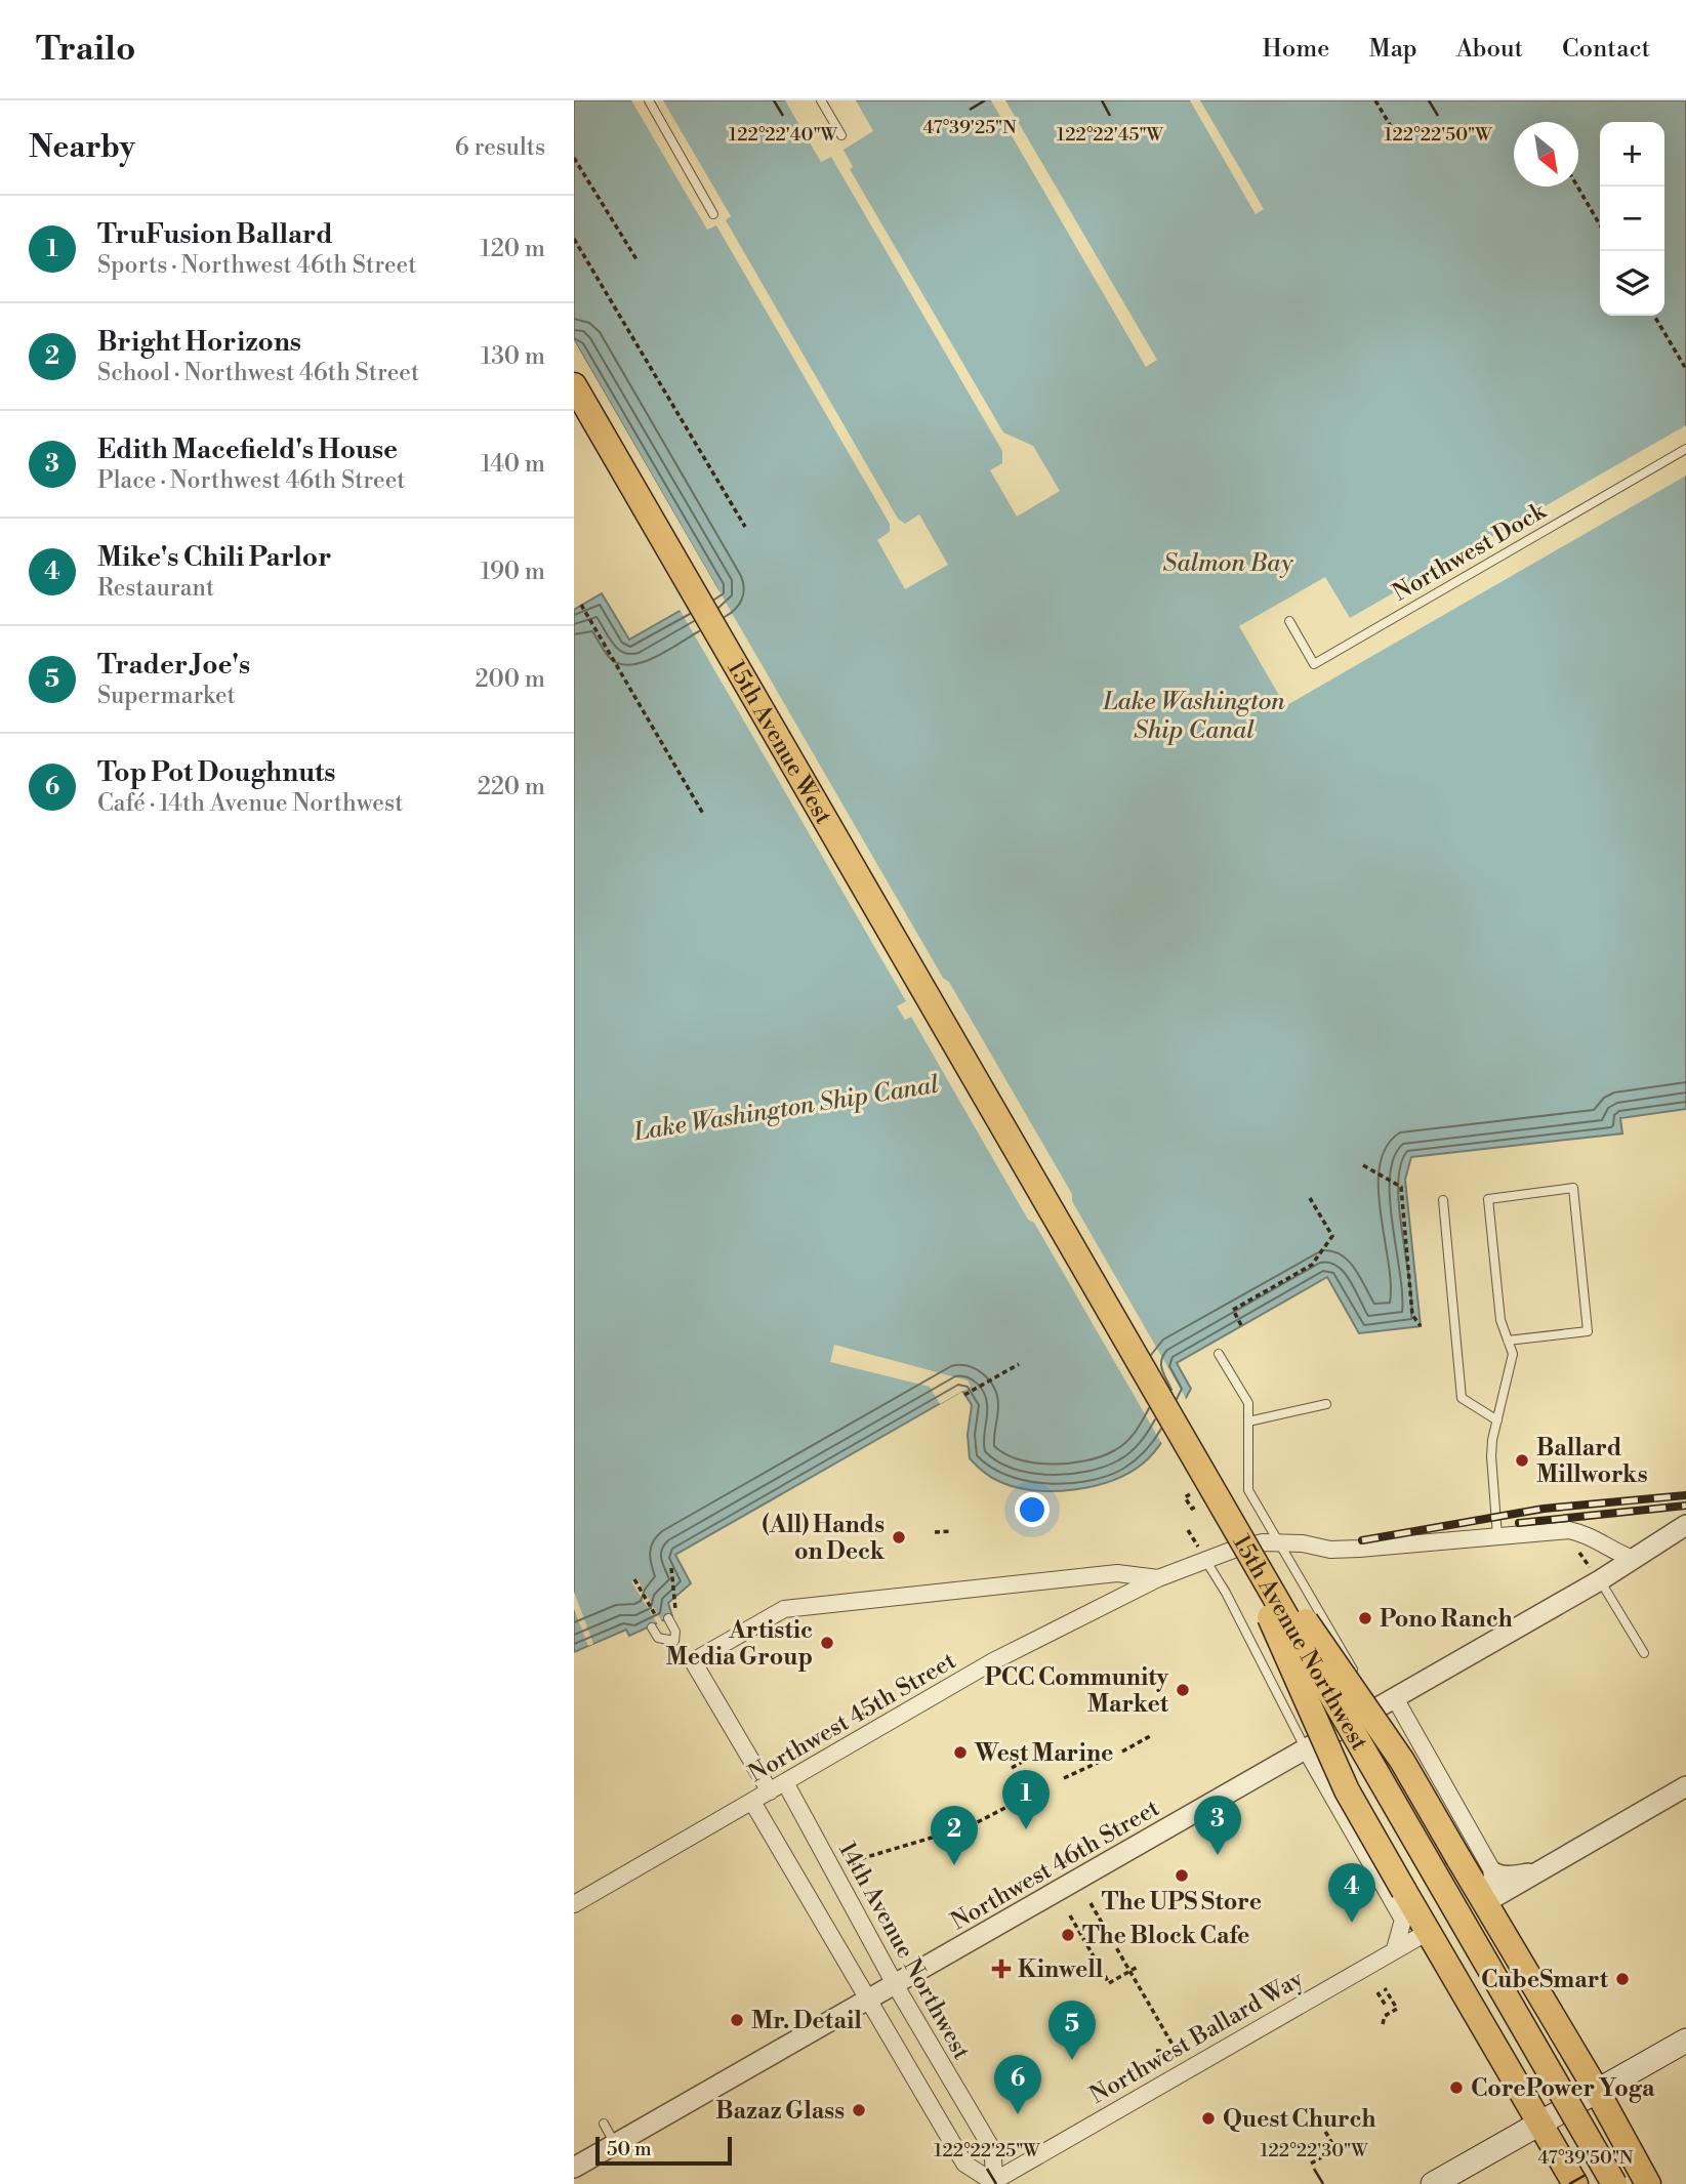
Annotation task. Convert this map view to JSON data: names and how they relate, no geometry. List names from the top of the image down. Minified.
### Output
{"streets":{"main road":["15th Avenue West","15th Avenue Northwest"],"street":["Northwest 45th Street","Northwest 46th Street","14th Avenue Northwest","Northwest Ballard Way"],"lane":["Northwest Dock"]},"crossings":[["15th Avenue West","15th Avenue Northwest"],["15th Avenue Northwest","Northwest 45th Street"],["15th Avenue Northwest","Northwest 46th Street"],["15th Avenue Northwest","Northwest Ballard Way"],["Northwest 45th Street","Northwest 46th Street"],["Northwest 45th Street","14th Avenue Northwest"],["Northwest 46th Street","14th Avenue Northwest"],["14th Avenue Northwest","Northwest Ballard Way"]],"water":["Salmon Bay","Lake Washington Ship Canal"],"places":{"other":["Ballard Millworks","(All) Hands on Deck","Pono Ranch","Artistic Media Group","PCC Community Market","West Marine","The UPS Store","The Block Cafe","CubeSmart","Mr. Detail","CorePower Yoga","Bazaz Glass","Quest Church"],"health":["Kinwell"]},"scale_bar":"50 m","north":"bottom right","page":{"header":"Trailo","nav":["Home","Map","About","Contact"],"heading":["Nearby","6 results"],"map_buttons":["+","−"],"list":[{"mark":"1","name":"TruFusion Ballard","note":"Sports · Northwest 46th Street","value":"120 m"},{"mark":"2","name":"Bright Horizons","note":"School · Northwest 46th Street","value":"130 m"},{"mark":"3","name":"Edith Macefield's House","note":"Place · Northwest 46th Street","value":"140 m"},{"mark":"4","name":"Mike's Chili Parlor","note":"Restaurant","value":"190 m"},{"mark":"5","name":"Trader Joe's","note":"Supermarket","value":"200 m"},{"mark":"6","name":"Top Pot Doughnuts","note":"Café · 14th Avenue Northwest","value":"220 m"}],"pins":["1","3","2","4","5","6"],"scale":"50 m"},"coordinates":["47°39'25\"N","122°22'50\"W","122°22'40\"W","122°22'45\"W","122°22'25\"W","122°22'30\"W","47°39'50\"N"]}
